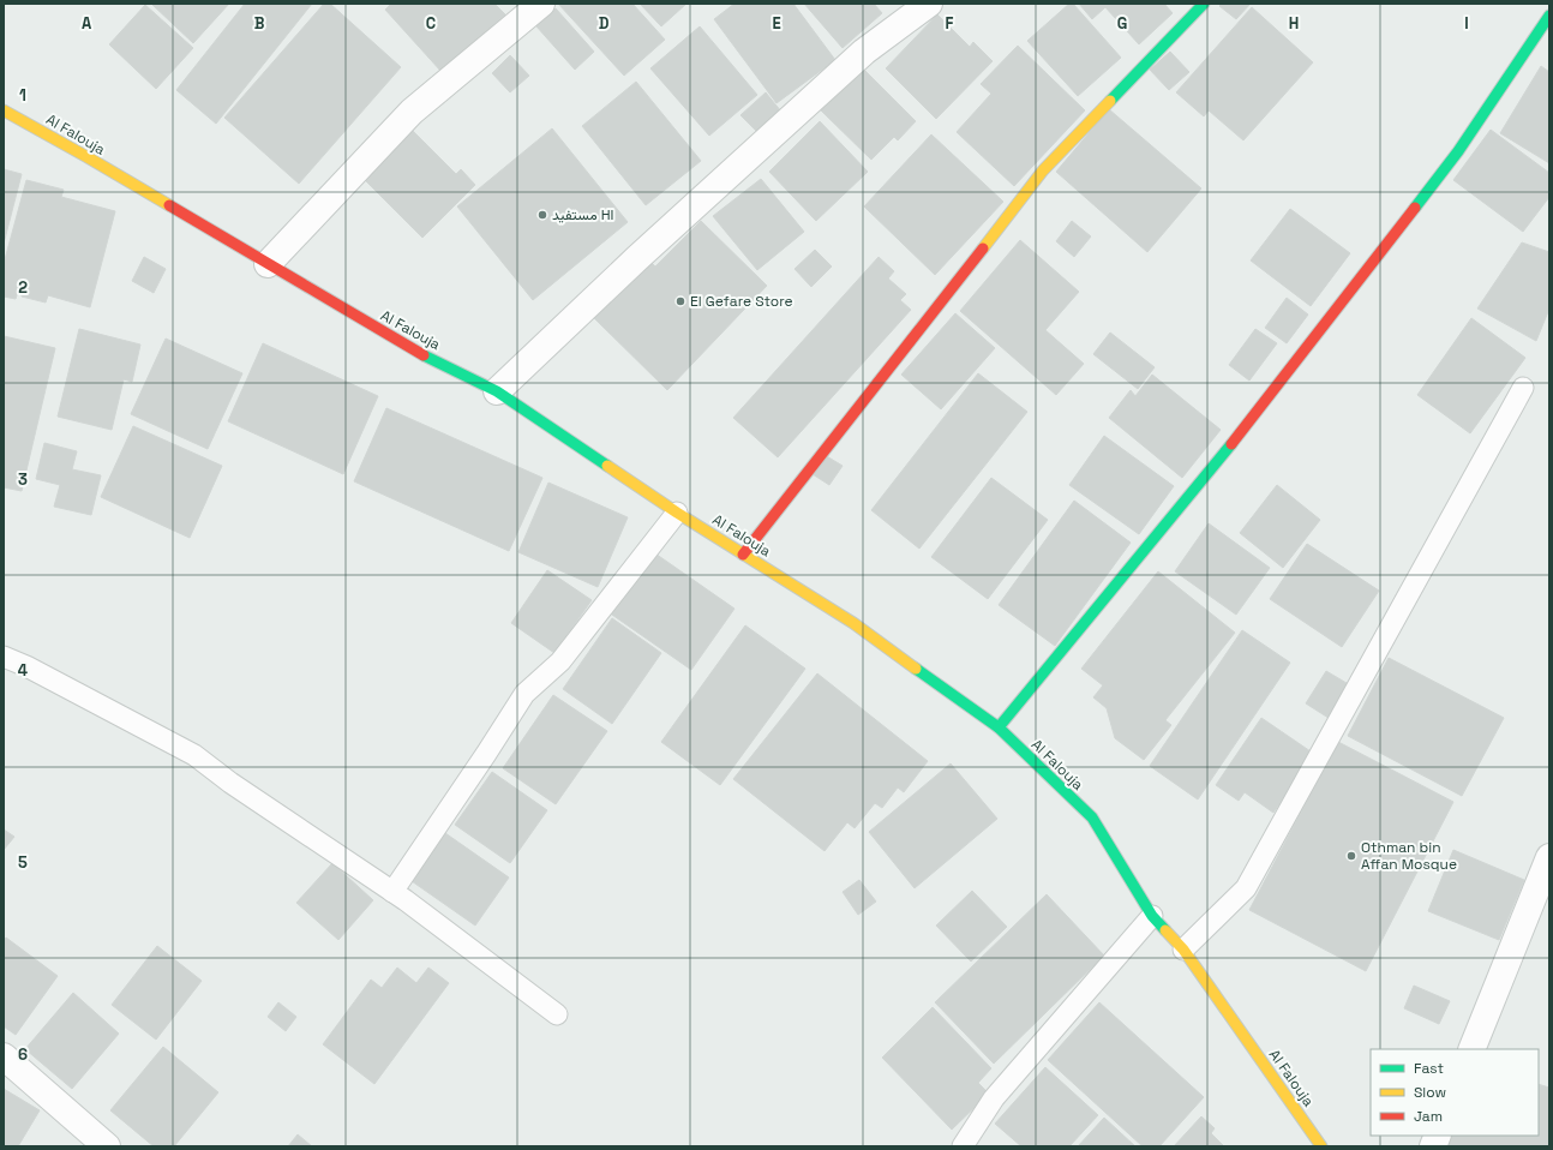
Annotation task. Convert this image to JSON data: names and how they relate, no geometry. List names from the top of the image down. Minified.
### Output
{"streets":{"main road":["Al Falouja"]},"places":["مستفيد HI","El Gefare Store","Othman bin Affan Mosque"],"legend":["Fast","Slow","Jam"],"grid":{"columns":["A","B","C","D","E","F","G","H","I"],"rows":["1","2","3","4","5","6"]}}
